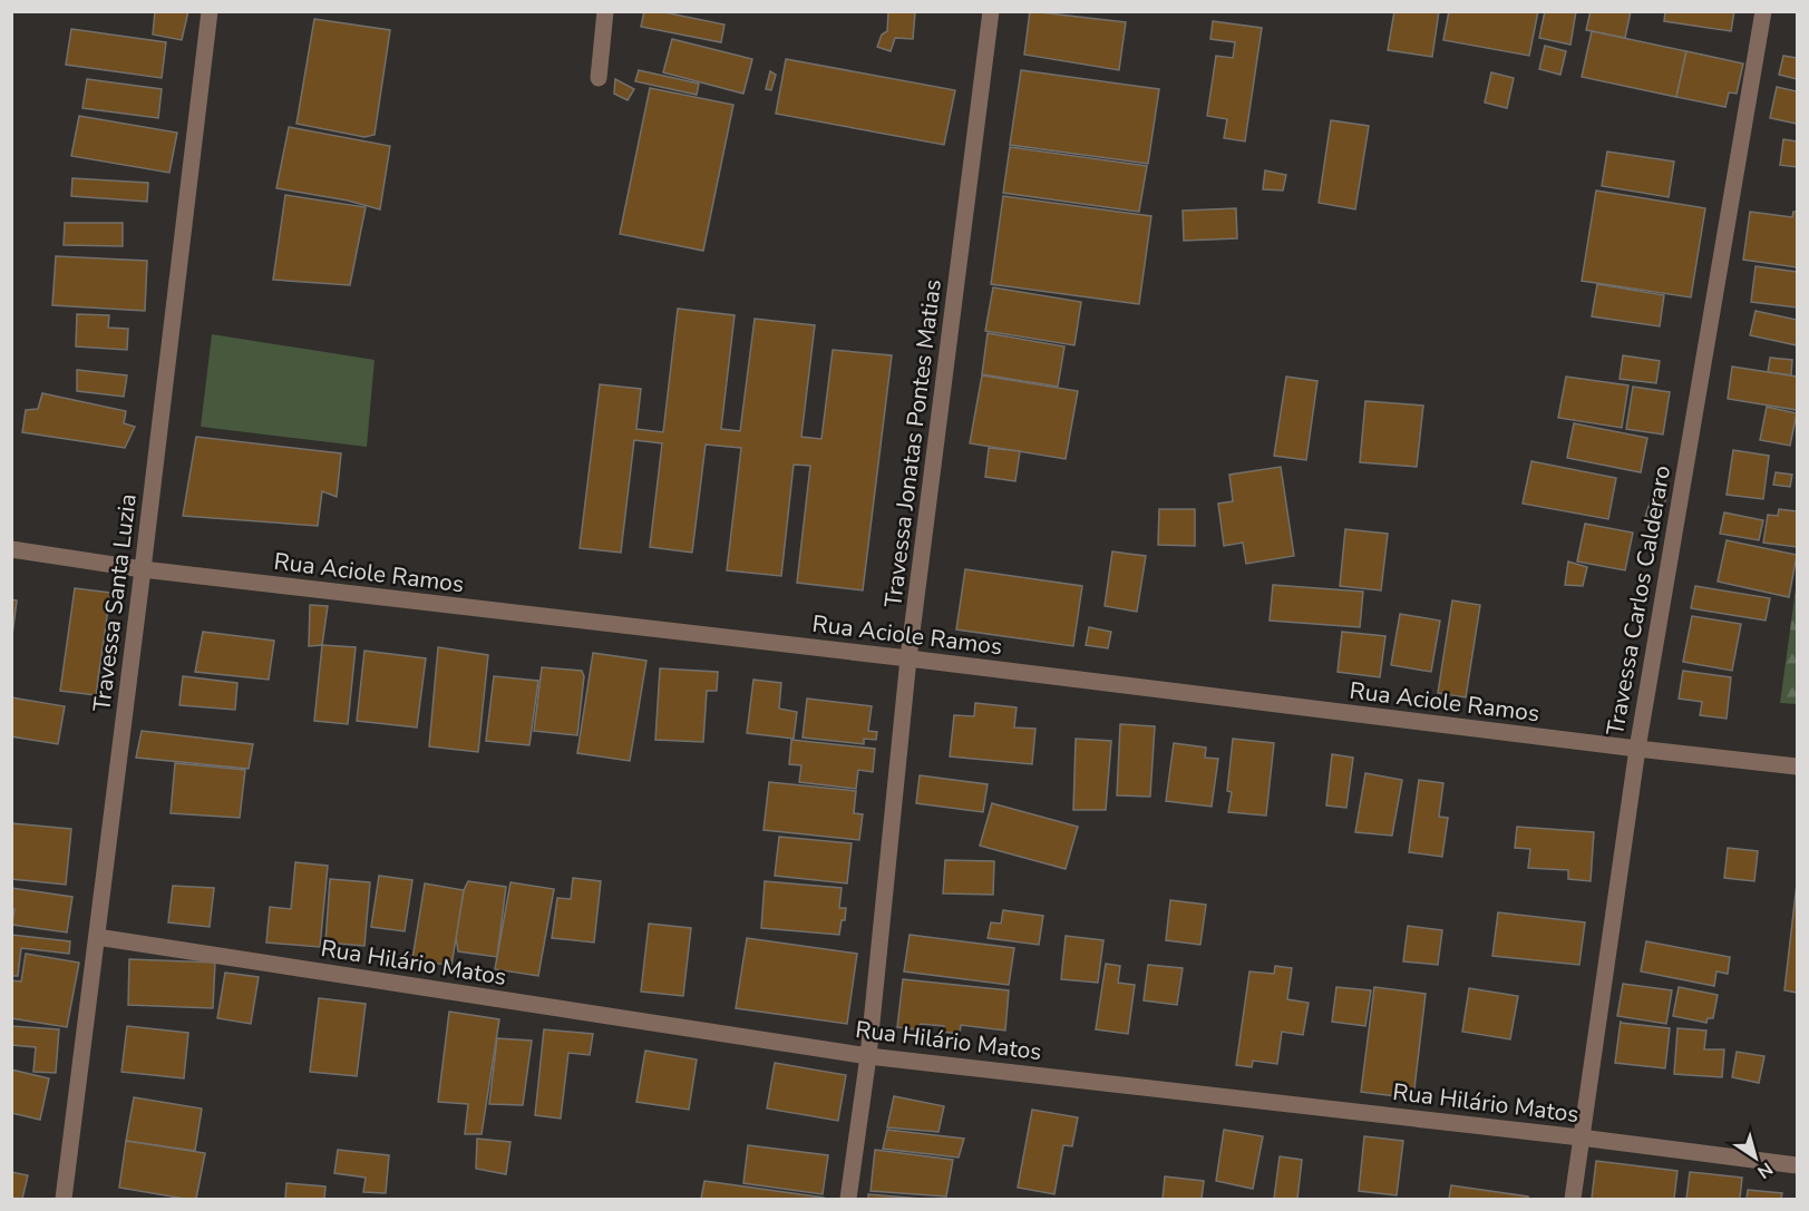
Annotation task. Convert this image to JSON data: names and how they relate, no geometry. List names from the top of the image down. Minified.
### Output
{"streets":{"street":["Travessa Jonatas Pontes Matias","Rua Aciole Ramos","Travessa Carlos Calderaro","Travessa Santa Luzia","Rua Hilário Matos"]},"crossings":[["Travessa Jonatas Pontes Matias","Rua Aciole Ramos"],["Travessa Jonatas Pontes Matias","Rua Hilário Matos"],["Rua Aciole Ramos","Travessa Carlos Calderaro"],["Rua Aciole Ramos","Travessa Santa Luzia"],["Travessa Carlos Calderaro","Rua Hilário Matos"],["Travessa Santa Luzia","Rua Hilário Matos"]],"north":"bottom right"}
